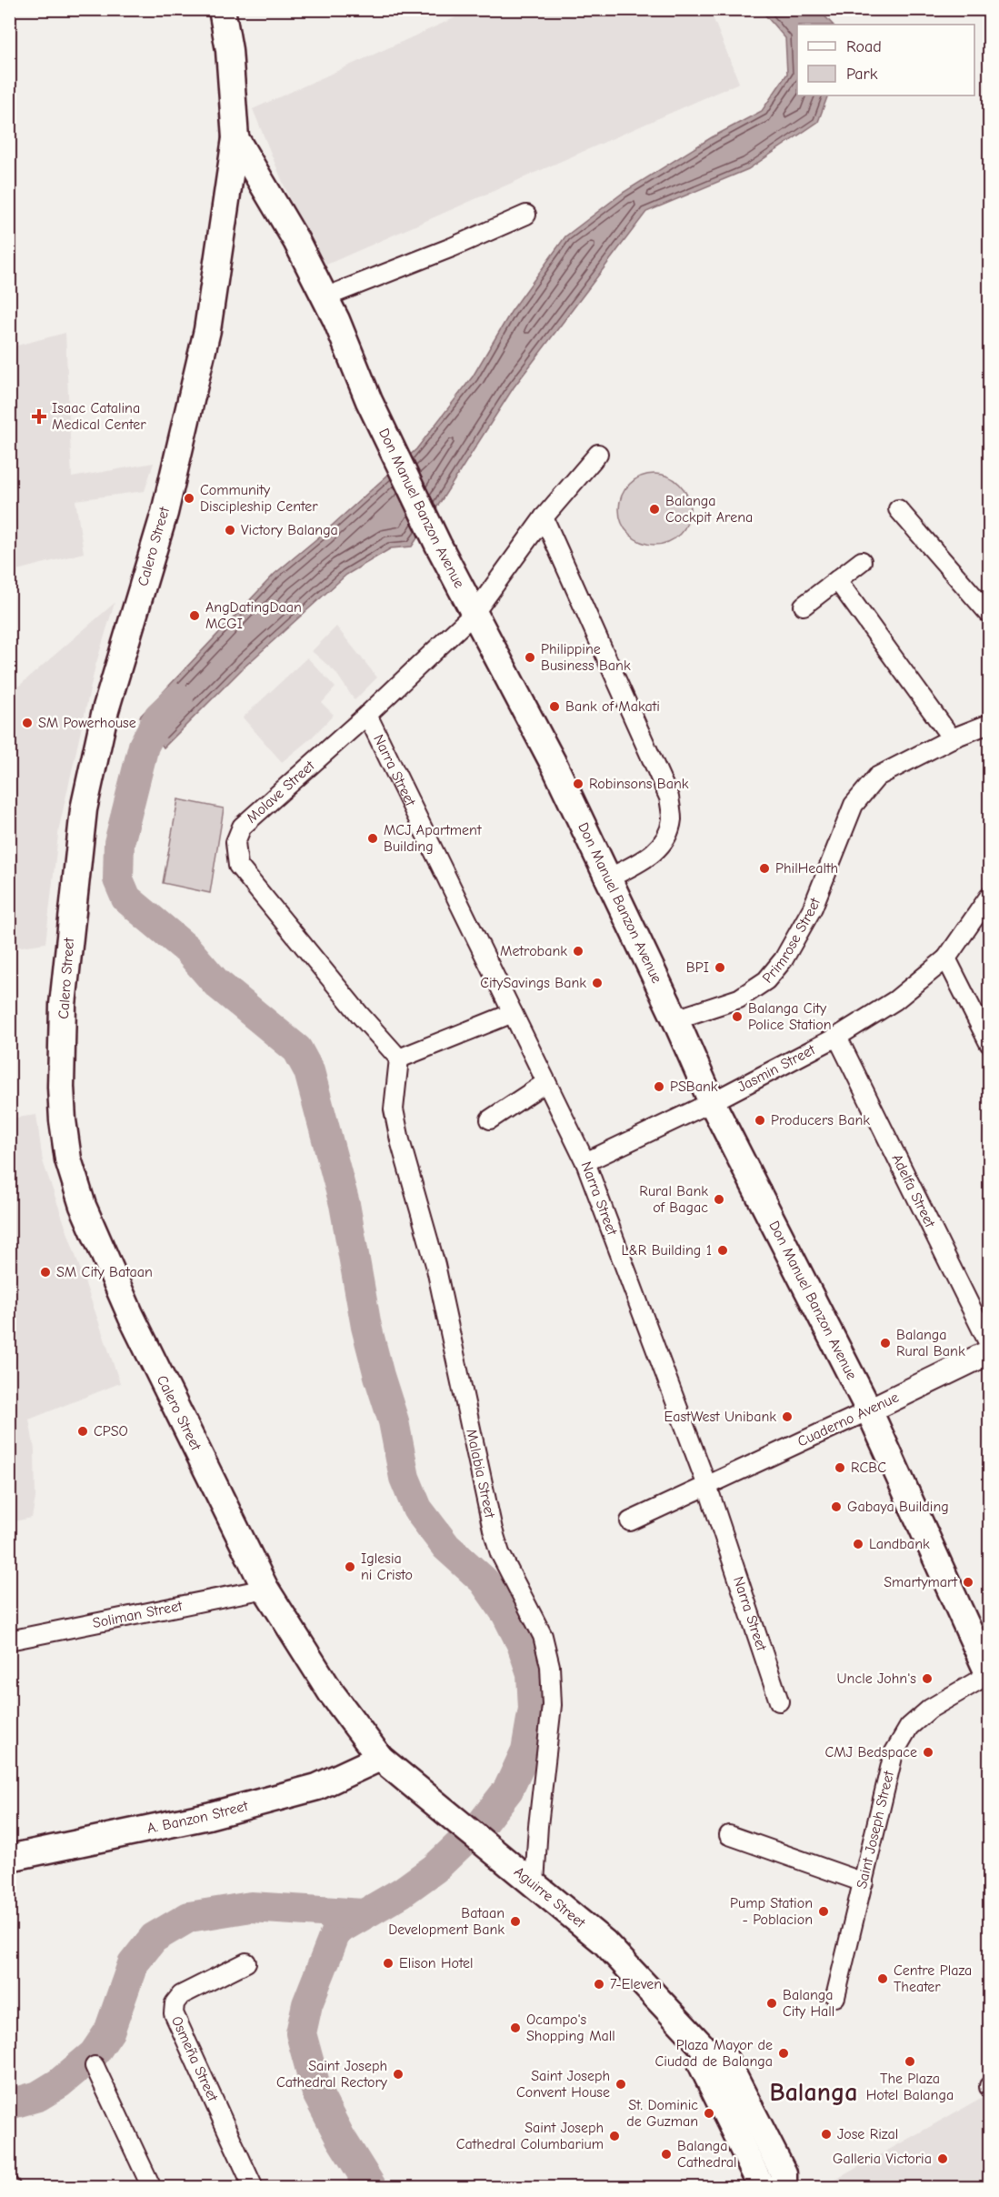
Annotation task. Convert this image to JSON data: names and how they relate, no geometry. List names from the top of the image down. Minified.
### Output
{"streets":{"main road":["Don Manuel Banzon Avenue","Calero Street","A. Banzon Street","Aguirre Street"],"street":["Narra Street","Molave Street","Primrose Street","Jasmin Street","Adelfa Street","Cuaderno Avenue","Malabia Street","Soliman Street","Saint Joseph Street","Osmeña Street"]},"crossings":[["Don Manuel Banzon Avenue","Calero Street"],["Don Manuel Banzon Avenue","Molave Street"],["Don Manuel Banzon Avenue","Primrose Street"],["Don Manuel Banzon Avenue","Jasmin Street"],["Don Manuel Banzon Avenue","Cuaderno Avenue"],["Don Manuel Banzon Avenue","Saint Joseph Street"],["Calero Street","Soliman Street"],["Calero Street","A. Banzon Street"],["Calero Street","Aguirre Street"],["Narra Street","Molave Street"],["Narra Street","Jasmin Street"],["Narra Street","Cuaderno Avenue"],["Molave Street","Malabia Street"],["Jasmin Street","Adelfa Street"],["Malabia Street","Aguirre Street"],["A. Banzon Street","Aguirre Street"]],"districts":["Balanga"],"places":{"health":["Isaac Catalina Medical Center"],"other":["Community Discipleship Center","Balanga Cockpit Arena","Victory Balanga","AngDatingDaan MCGI","Philippine Business Bank","Bank of Makati","SM Powerhouse","Robinsons Bank","MCJ Apartment Building","PhilHealth","Metrobank","BPI","CitySavings Bank","Balanga City Police Station","PSBank","Producers Bank","Rural Bank of Bagac","L&R Building 1","SM City Bataan","Balanga Rural Bank","EastWest Unibank","CPSO","RCBC","Gabaya Building","Landbank","Iglesia ni Cristo","Smartymart","Uncle John's","CMJ Bedspace","Pump Station - Poblacion","Bataan Development Bank","Elison Hotel","Centre Plaza Theater","7-Eleven","Balanga City Hall","Ocampo's Shopping Mall","Plaza Mayor de Ciudad de Balanga","The Plaza Hotel Balanga","Saint Joseph Cathedral Rectory","Saint Joseph Convent House","St. Dominic de Guzman","Jose Rizal","Saint Joseph Cathedral Columbarium","Balanga Cathedral","Galleria Victoria"]},"legend":["Road","Park"]}
